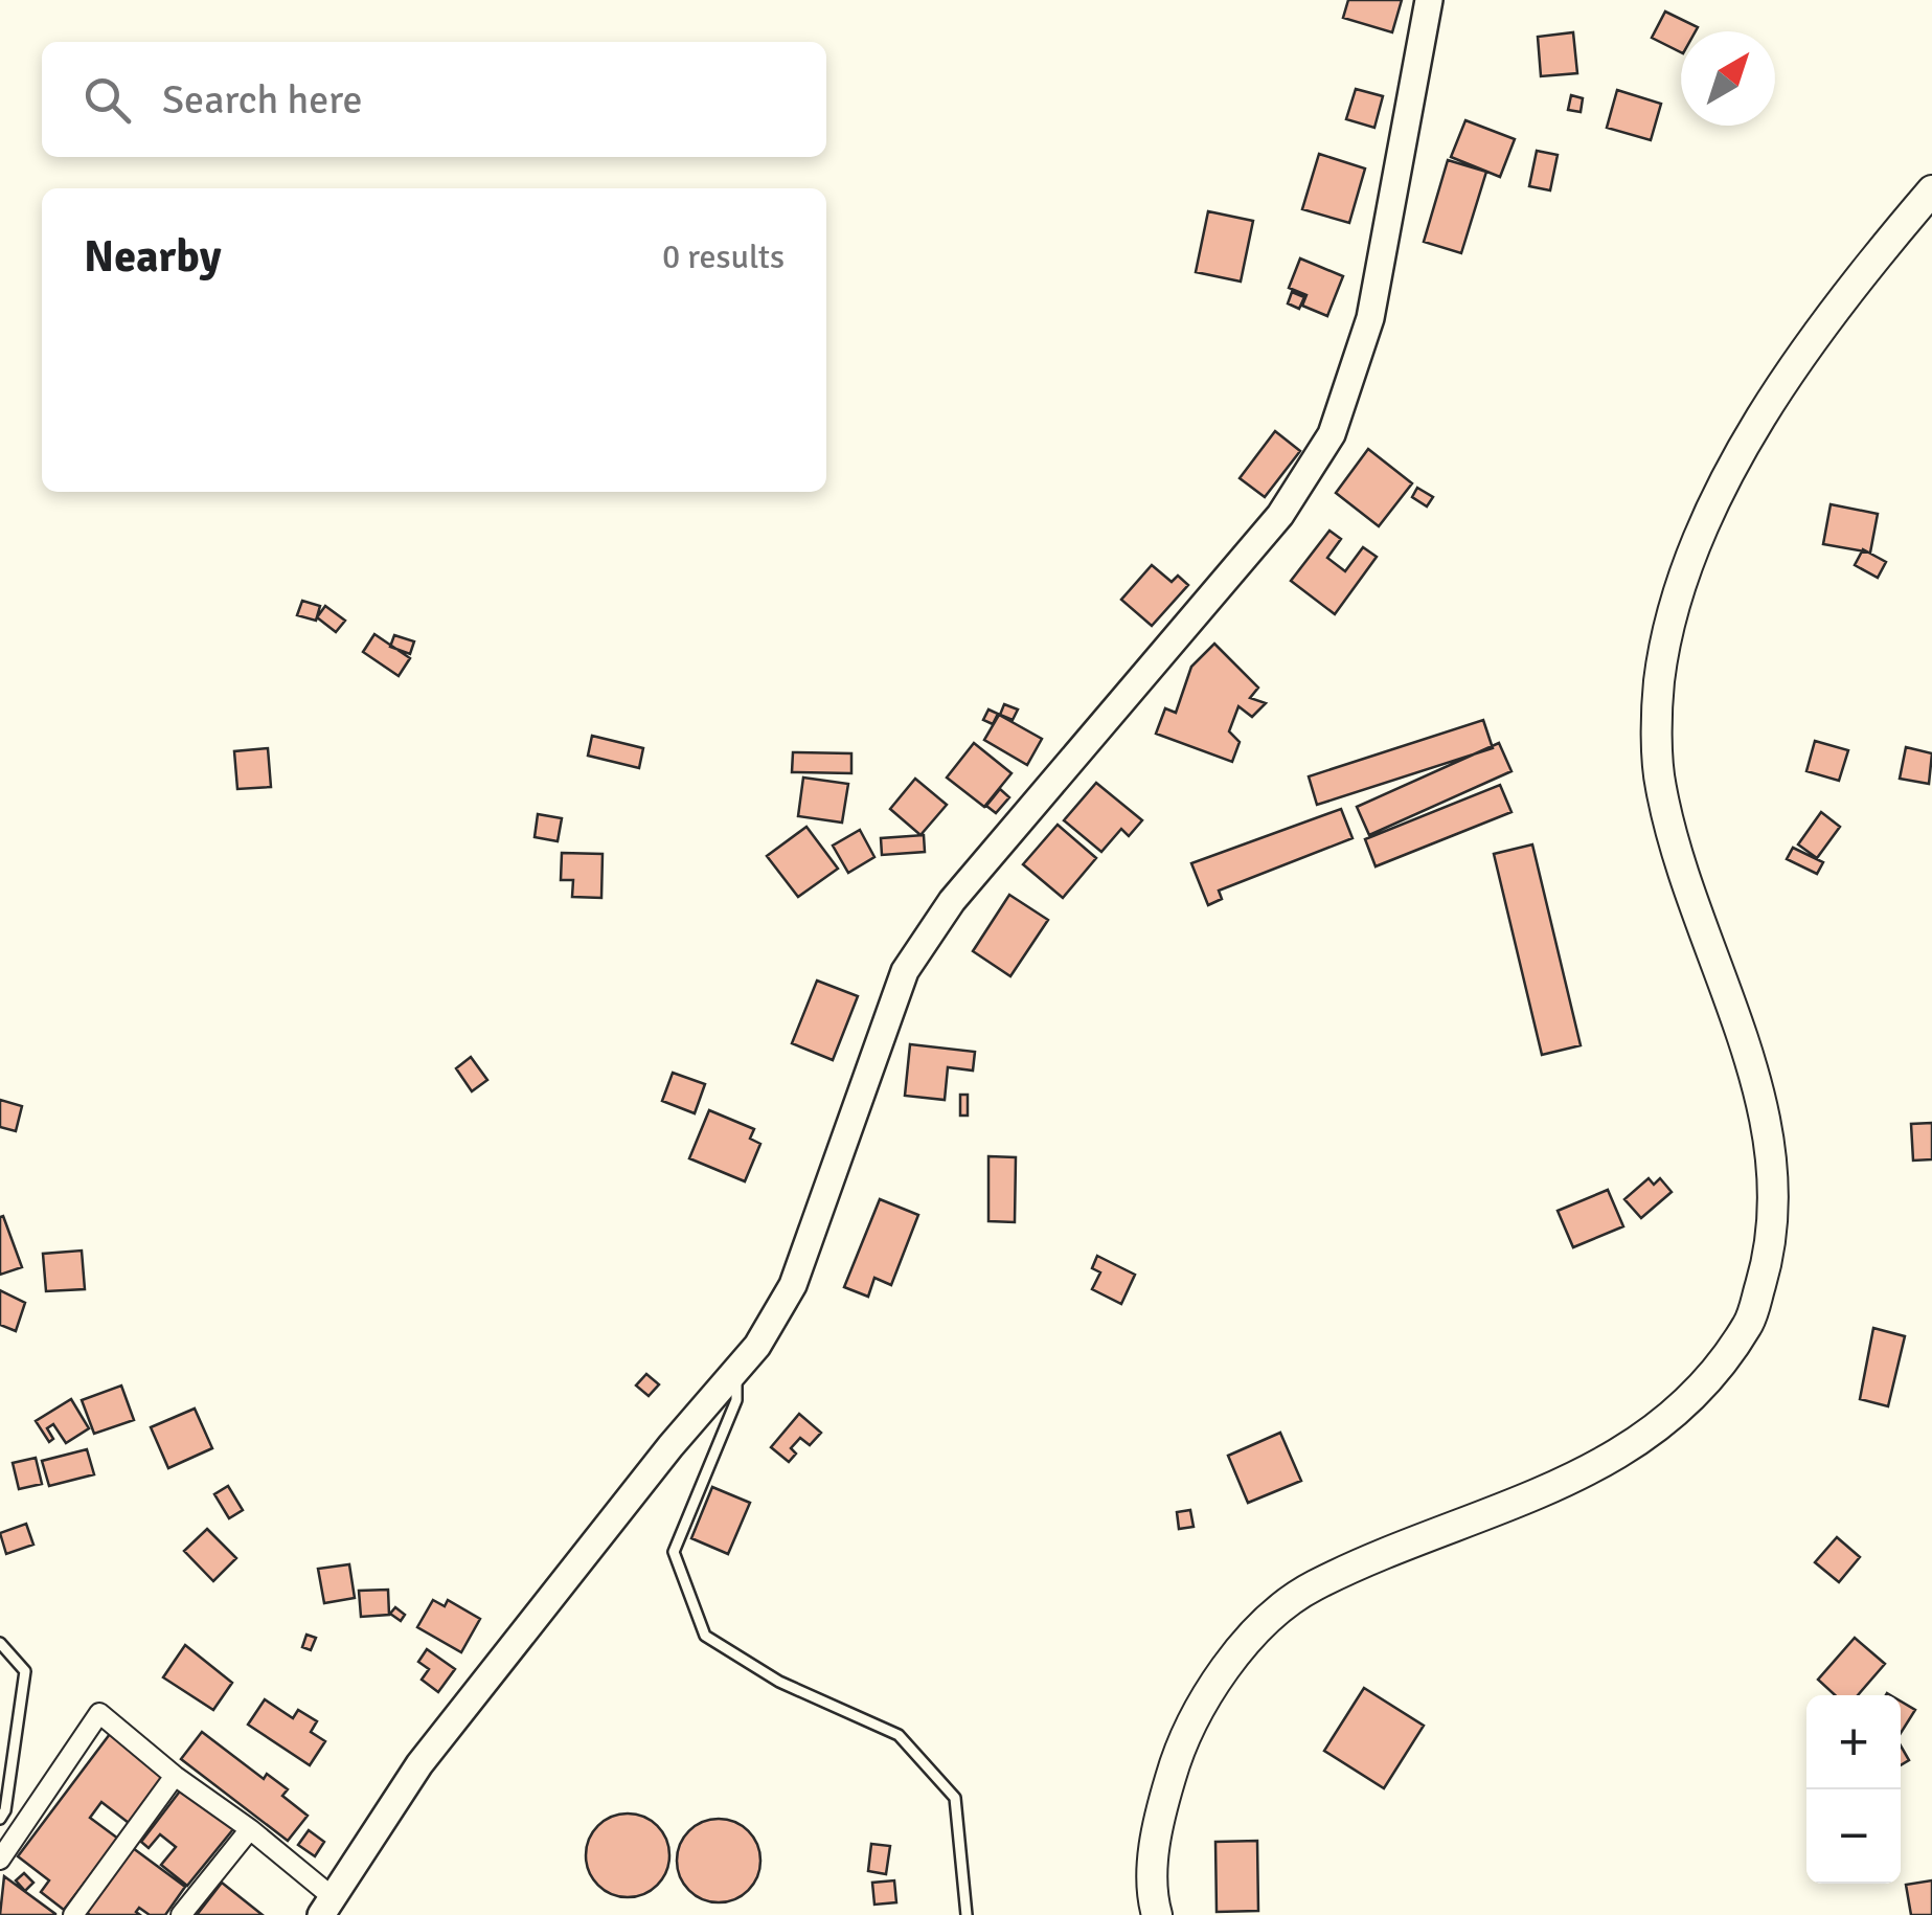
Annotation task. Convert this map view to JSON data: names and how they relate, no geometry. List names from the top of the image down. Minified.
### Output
{"north":"top right","page":{"search":"Search here","heading":["Nearby","0 results"],"map_buttons":["+","−"]}}
